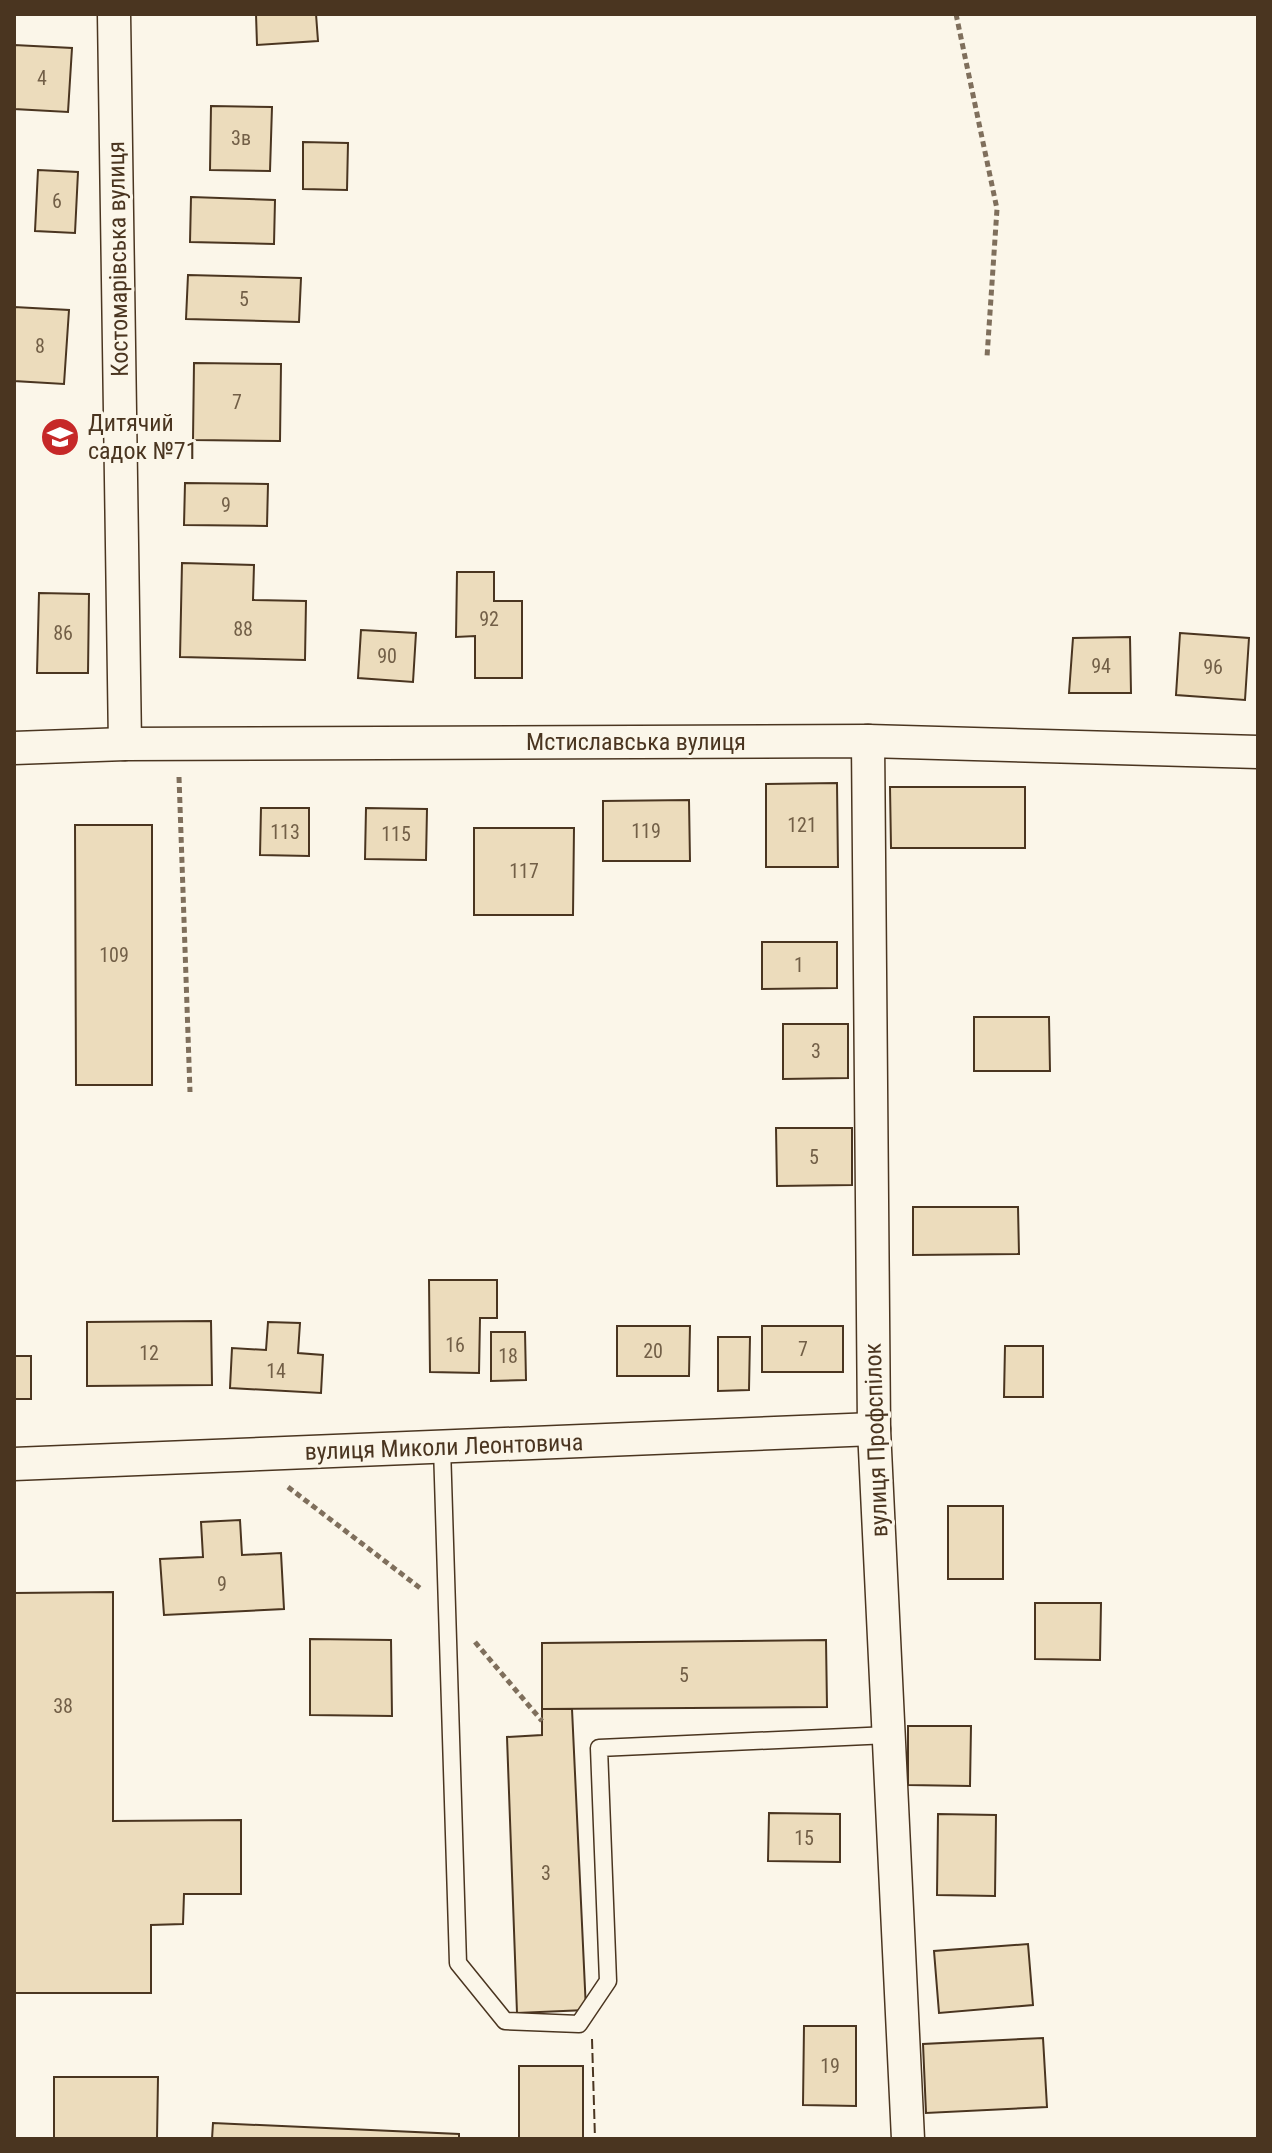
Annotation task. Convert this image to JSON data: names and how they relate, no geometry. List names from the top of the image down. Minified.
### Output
{"streets":{"street":["Костомарівська вулиця","Мстиславська вулиця","вулиця Профспілок","вулиця Миколи Леонтовича"]},"crossings":[["Костомарівська вулиця","Мстиславська вулиця"],["Мстиславська вулиця","вулиця Профспілок"],["вулиця Профспілок","вулиця Миколи Леонтовича"]],"places":{"school or university":["Дитячий садок №71"]},"house_numbers":["4","3в","6","5","8","7","9","92","88","86","90","94","96","121","119","113","115","117","109","1","3","5","16","7","20","12","18","14","9","5","38","15","3","19"]}
